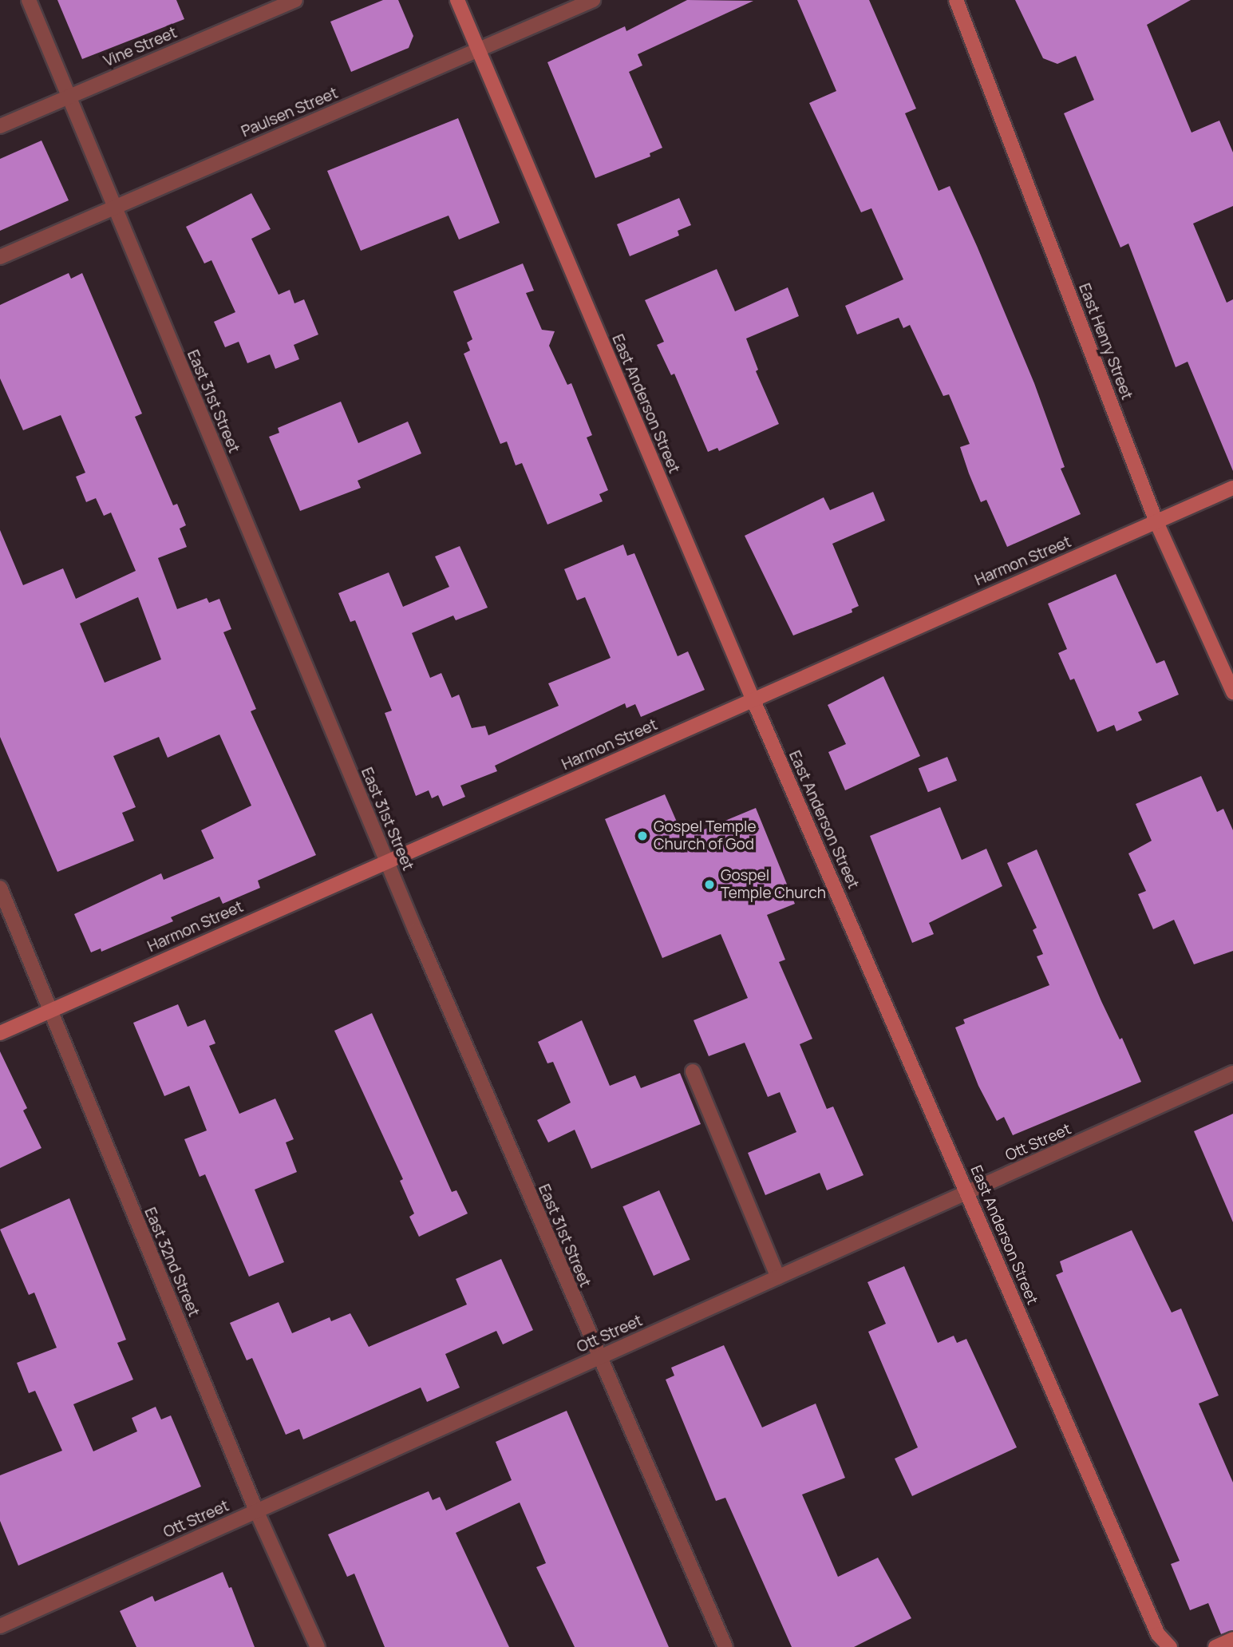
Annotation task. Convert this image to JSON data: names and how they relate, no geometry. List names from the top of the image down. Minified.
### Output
{"streets":{"main road":["East Henry Street","East Anderson Street","Harmon Street"],"street":["Vine Street","Paulsen Street","East 31st Street","Ott Street","East 32nd Street"]},"crossings":[["Vine Street","East 31st Street"],["Paulsen Street","East 31st Street"],["Paulsen Street","East Anderson Street"],["East Henry Street","Harmon Street"],["East 31st Street","Harmon Street"],["East 31st Street","Ott Street"],["East Anderson Street","Harmon Street"],["East Anderson Street","Ott Street"],["Harmon Street","East 32nd Street"],["Ott Street","East 32nd Street"]],"places":["Gospel Temple Church of God","Gospel Temple Church"]}
